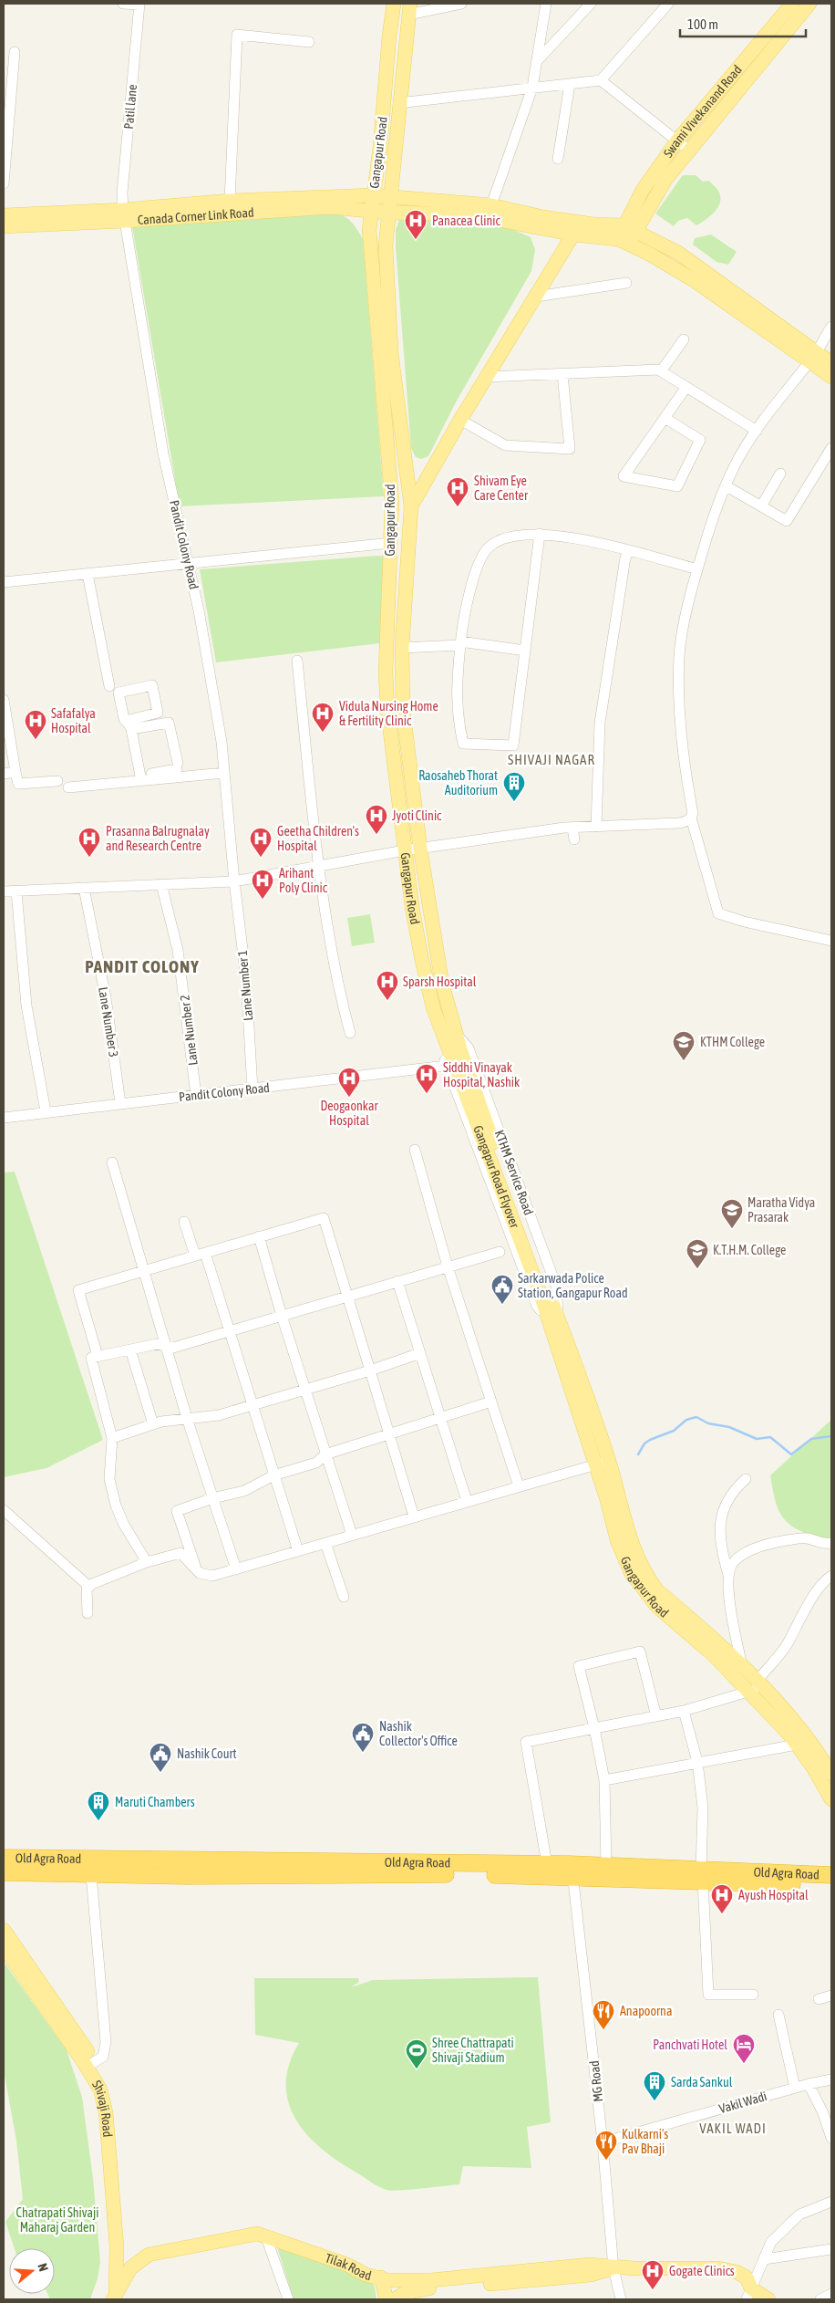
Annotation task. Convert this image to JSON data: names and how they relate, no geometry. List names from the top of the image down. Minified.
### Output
{"streets":{"highway":["Old Agra Road"],"main road":["Swami Vivekanand Road","Gangapur Road","Canada Corner Link Road","Gangapur Road Flyover","Shivaji Road","Tilak Road"],"street":["Patil lane","Pandit Colony Road","Lane Number 1","Lane Number 3","Lane Number 2","KTHM Service Road","MG Road","Vakil Wadi"]},"crossings":[["Patil lane","Canada Corner Link Road"],["Patil lane","Pandit Colony Road"],["Gangapur Road","Canada Corner Link Road"],["Gangapur Road","KTHM Service Road"],["Gangapur Road","Gangapur Road Flyover"],["Canada Corner Link Road","Pandit Colony Road"],["Pandit Colony Road","Lane Number 1"],["Pandit Colony Road","Lane Number 3"],["Pandit Colony Road","Lane Number 2"],["Pandit Colony Road","KTHM Service Road"],["Pandit Colony Road","Gangapur Road Flyover"],["KTHM Service Road","Gangapur Road Flyover"],["Old Agra Road","MG Road"],["MG Road","Vakil Wadi"],["MG Road","Tilak Road"],["Shivaji Road","Tilak Road"]],"districts":["SHIVAJI NAGAR","PANDIT COLONY","VAKIL WADI"],"parks":["Chatrapati Shivaji Maharaj Garden"],"places":{"hospital":["Panacea Clinic","Shivam Eye Care Center","Vidula Nursing Home & Fertility Clinic","Safafalya Hospital","Jyoti Clinic","Prasanna Balrugnalay and Research Centre","Geetha Children's Hospital","Arihant Poly Clinic","Sparsh Hospital","Siddhi Vinayak Hospital, Nashik","Deogaonkar Hospital","Ayush Hospital","Gogate Clinics"],"building":["Raosaheb Thorat Auditorium","Maruti Chambers","Sarda Sankul"],"school or university":["KTHM College","Maratha Vidya Prasarak","K.T.H.M. College"],"public building":["Sarkarwada Police Station, Gangapur Road","Nashik Collector's Office","Nashik Court"],"restaurant":["Anapoorna","Kulkarni's Pav Bhaji"],"hotel":["Panchvati Hotel"],"sports":["Shree Chattrapati Shivaji Stadium"]},"scale_bar":"100 m","north":"right"}
